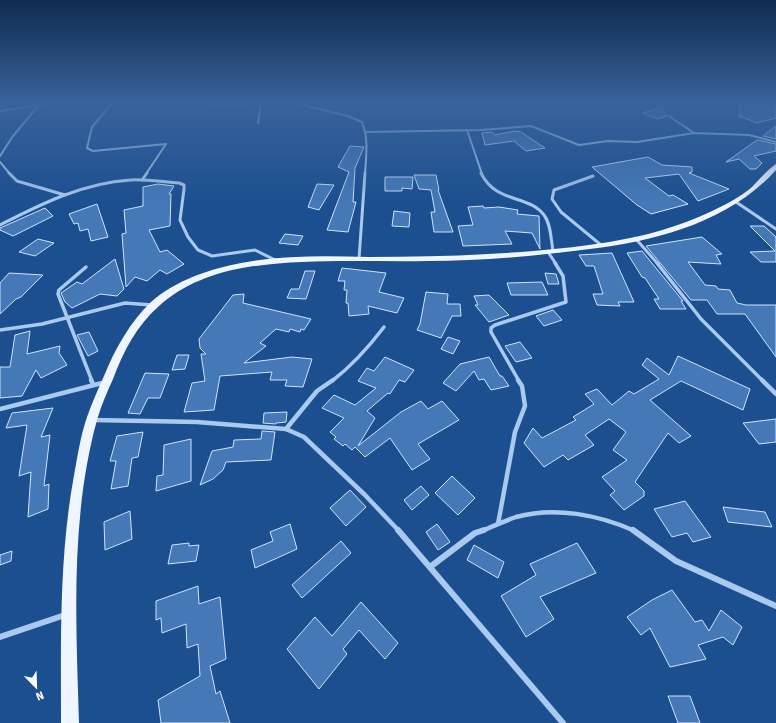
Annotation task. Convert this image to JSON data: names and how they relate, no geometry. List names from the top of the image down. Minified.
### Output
{"north":"bottom right"}
